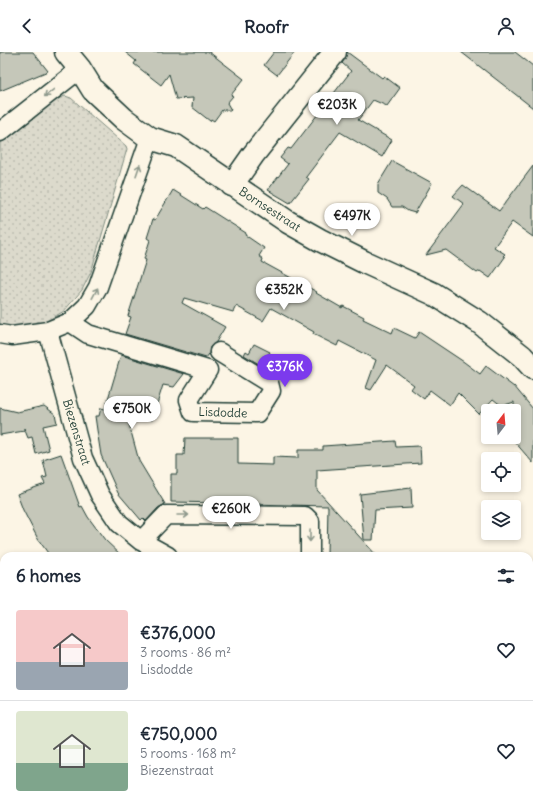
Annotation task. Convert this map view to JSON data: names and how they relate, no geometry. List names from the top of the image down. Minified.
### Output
{"streets":{"street":["Bornsestraat","Lisdodde","Biezenstraat"]},"north":"top","page":{"header":"Roofr","price":["€203K","€497K","€352K","€376K","€750K","€260K"],"heading":"6 homes","list":[{"name":"€376,000","note":"3 rooms · 86 m² · Lisdodde"},{"name":"€750,000","note":"5 rooms · 168 m² · Biezenstraat"}]}}
